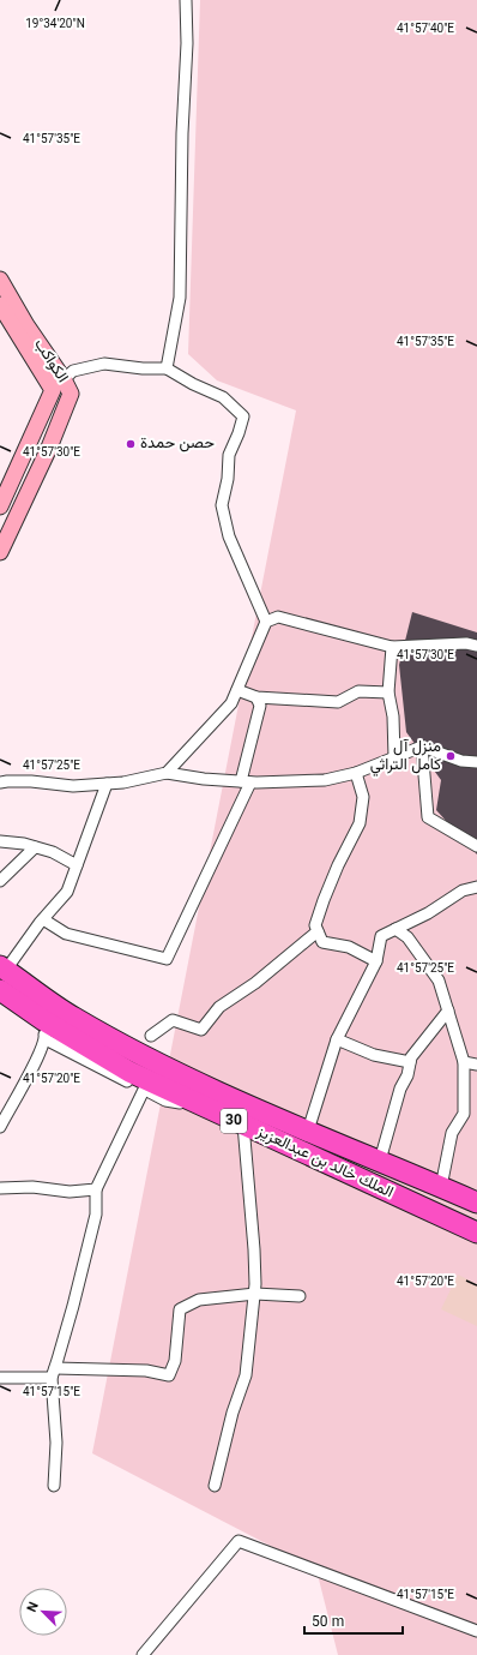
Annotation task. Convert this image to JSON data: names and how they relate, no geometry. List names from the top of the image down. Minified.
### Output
{"streets":{"highway":["30","الملك خالد بن عبدالعزيز"],"street":["الكواكب"]},"places":["حصن حمدة","منزل آل كامل التراثي"],"scale_bar":"50 m","north":"top left","coordinates":["19°34'20\"N","41°57'40\"E","41°57'35\"E","41°57'30\"E","41°57'25\"E","41°57'20\"E","41°57'15\"E"]}
